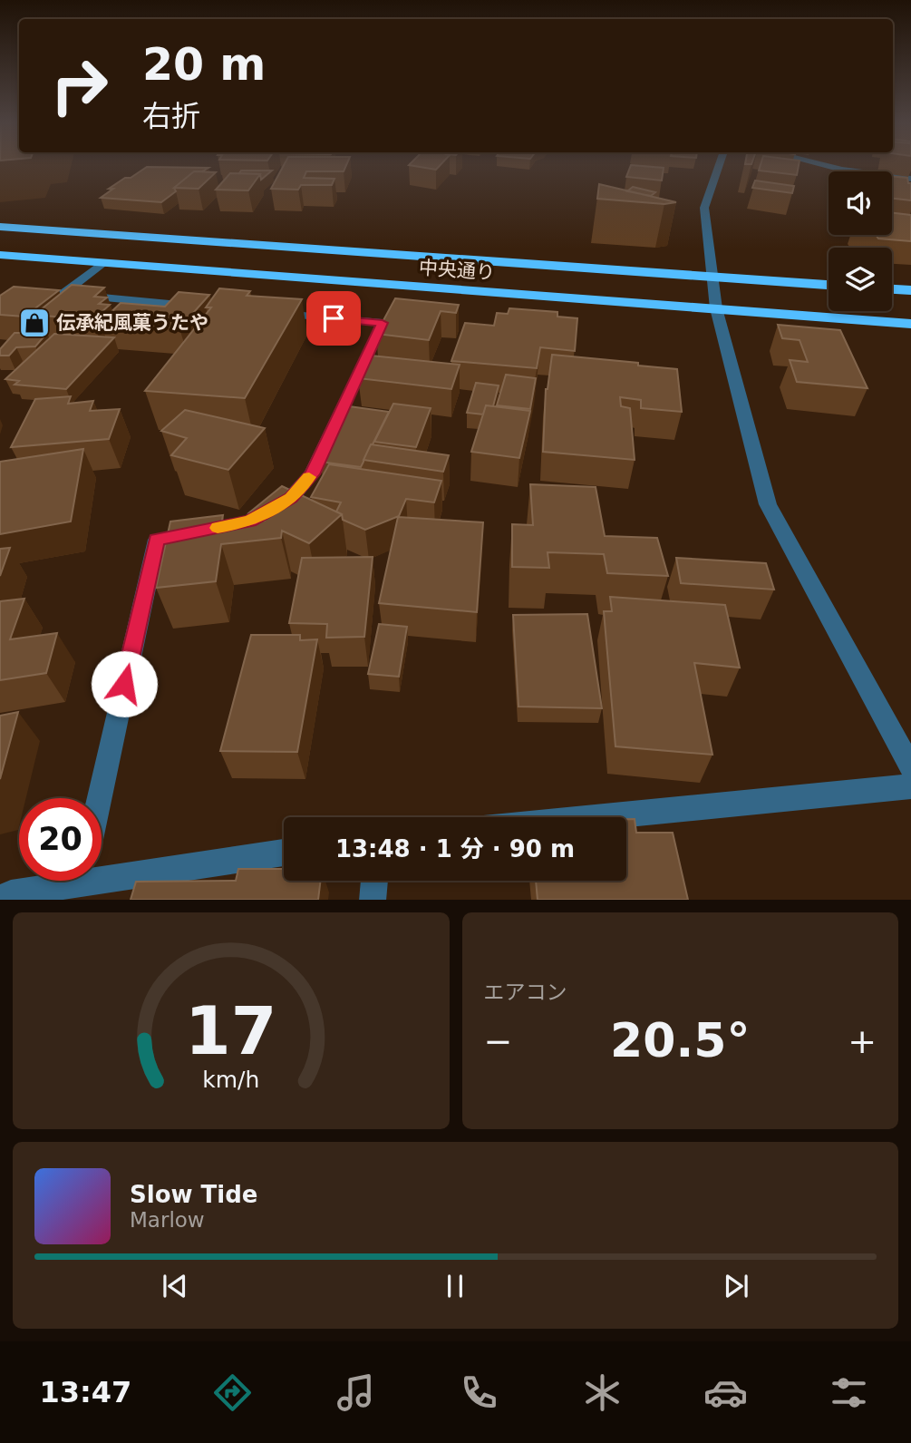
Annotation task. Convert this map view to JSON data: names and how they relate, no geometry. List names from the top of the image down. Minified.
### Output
{"streets":{"highway":["中央通り"]},"places":{"shop":["伝承紀風菓うたや"]},"page":{"turn":["20 m","右折"],"limit":"20","trip":"13:48 · 1 分 · 90 m","tile":"エアコン","heat":["−","20.5°","+"],"song":["Slow Tide","Marlow"],"tabs":"13:47","gauge":["17","km/h"]}}
